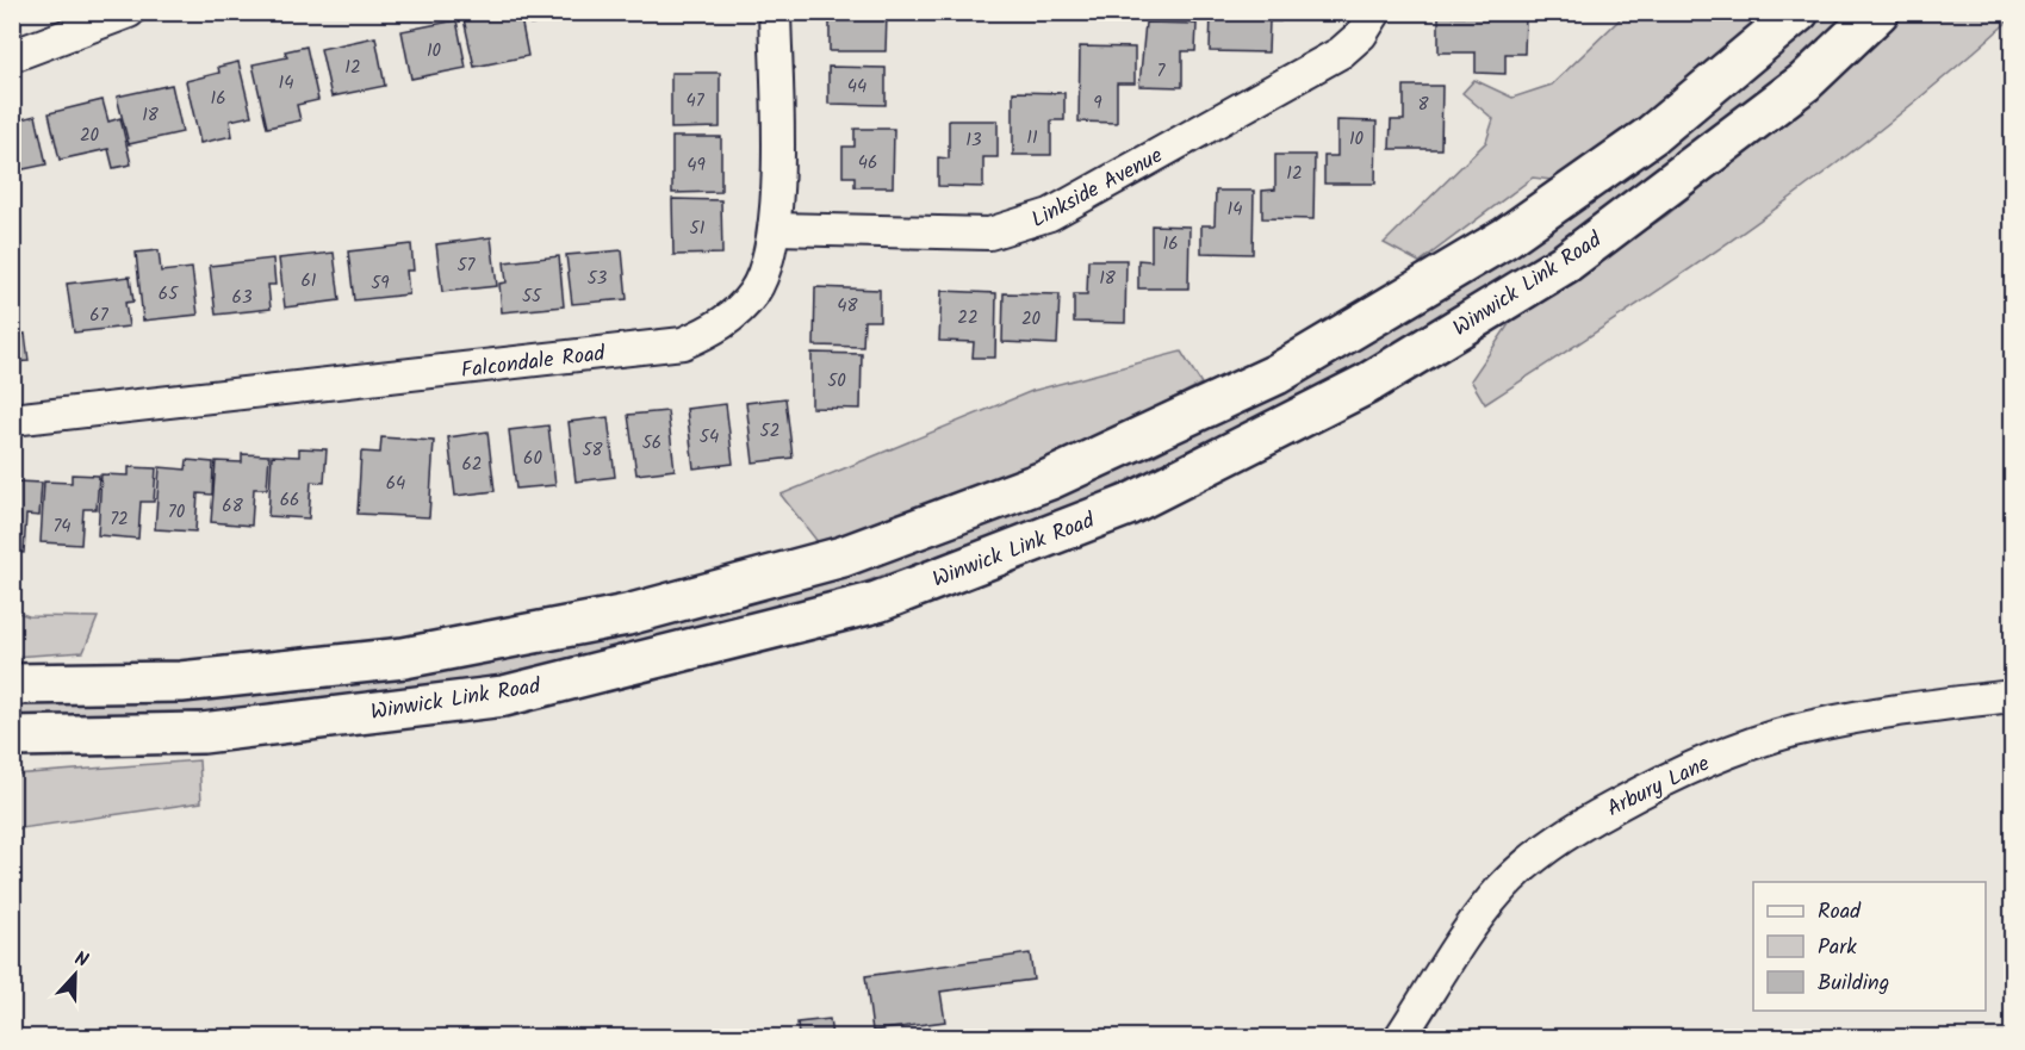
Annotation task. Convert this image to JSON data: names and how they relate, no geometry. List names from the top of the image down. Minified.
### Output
{"streets":{"main road":["Winwick Link Road"],"street":["Linkside Avenue","Falcondale Road","Arbury Lane"]},"crossings":[["Linkside Avenue","Falcondale Road"]],"house_numbers":["10","12","7","14","44","16","47","9","8","18","20","11","10","13","46","49","12","14","51","16","57","53","18","61","59","65","55","63","48","67","22","20","50","52","54","56","58","60","62","64","66","68","70","72","74"],"legend":["Road","Park","Building"],"north":"top"}
